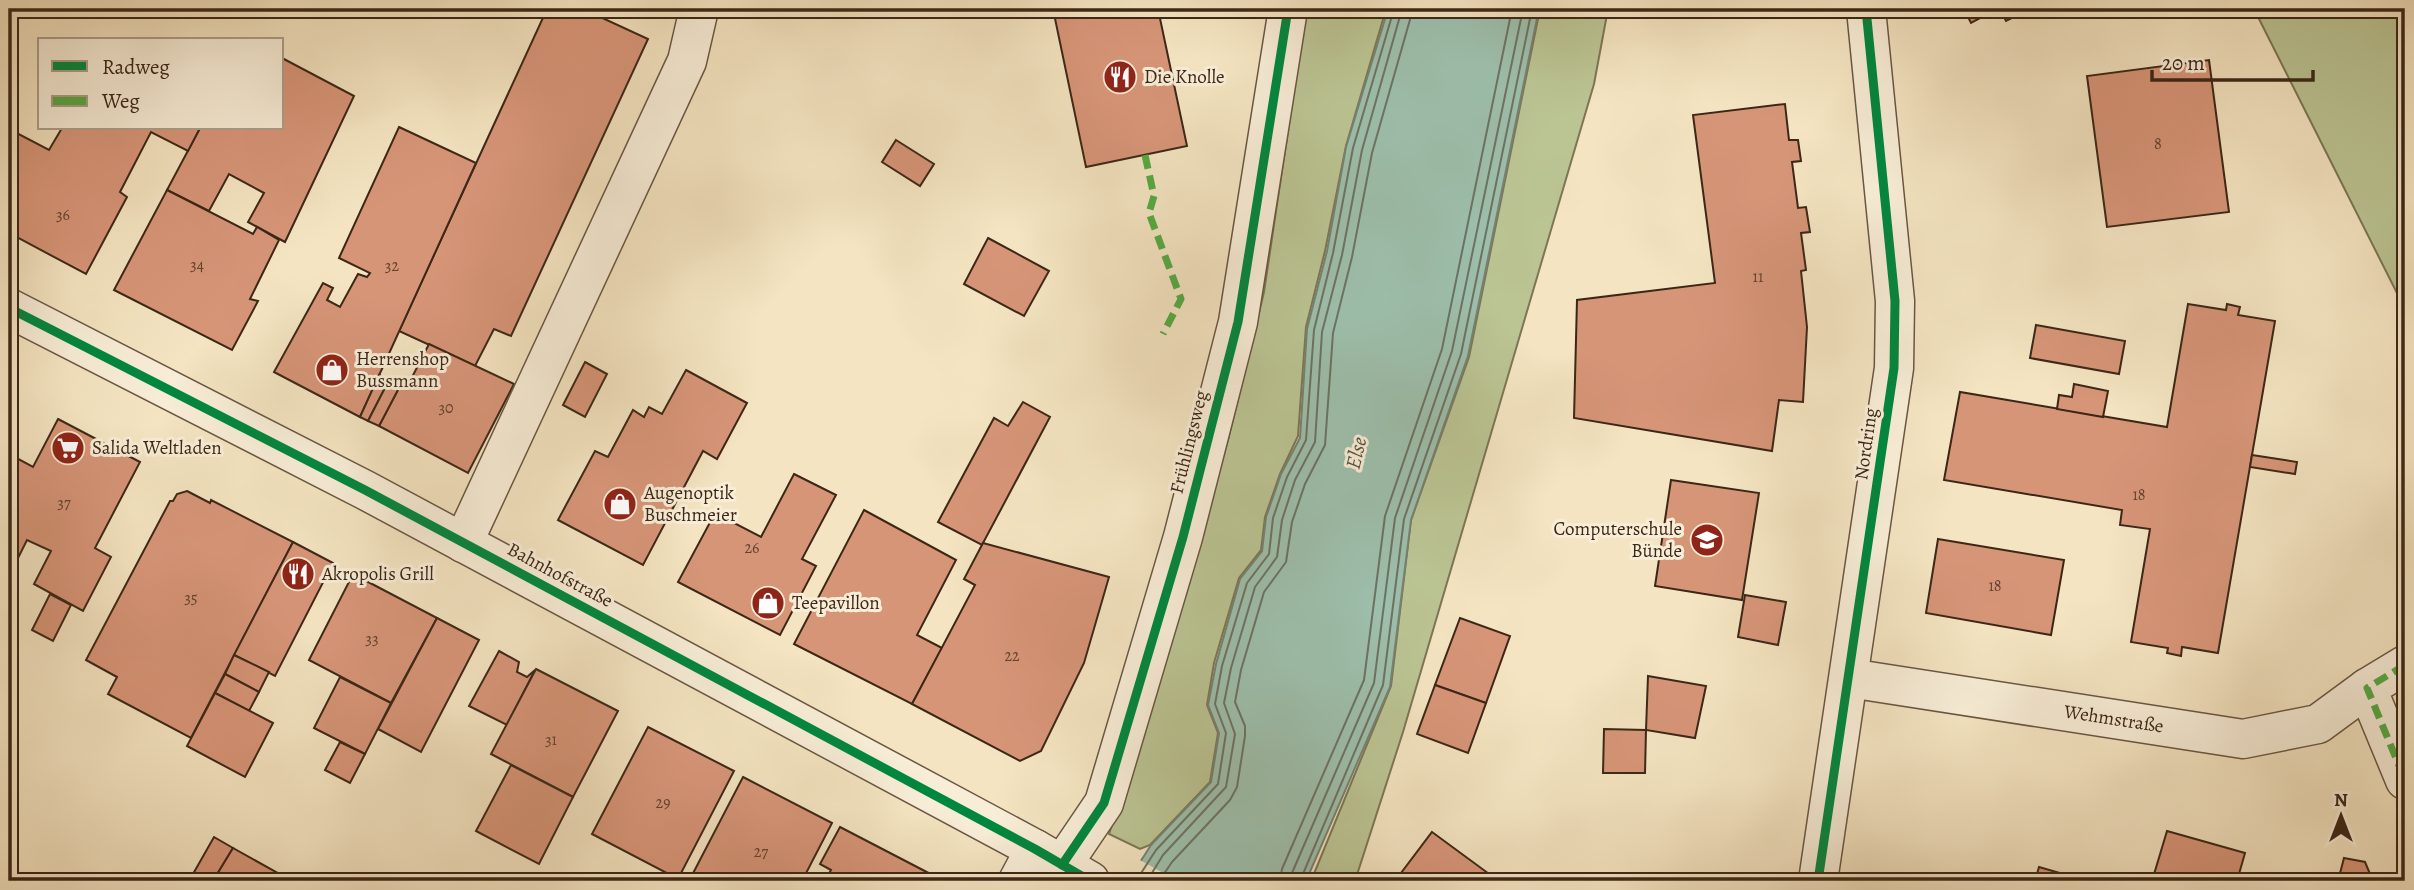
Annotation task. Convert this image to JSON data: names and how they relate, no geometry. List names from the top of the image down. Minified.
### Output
{"streets":{"street":["Frühlingsweg","Nordring","Bahnhofstraße","Wehmstraße"]},"crossings":[["Frühlingsweg","Bahnhofstraße"],["Nordring","Wehmstraße"]],"water":["Else"],"places":{"restaurant":["Die Knolle","Akropolis Grill"],"shop":["Herrenshop Bussmann","Augenoptik Buschmeier","Teepavillon"],"supermarket":["Salida Weltladen"],"school or university":["Computerschule Bünde"]},"house_numbers":["8","36","34","32","11","30","18","37","26","18","35","33","22","31","29","27"],"legend":["Radweg","Weg"],"scale_bar":"20 m","north":"top"}
